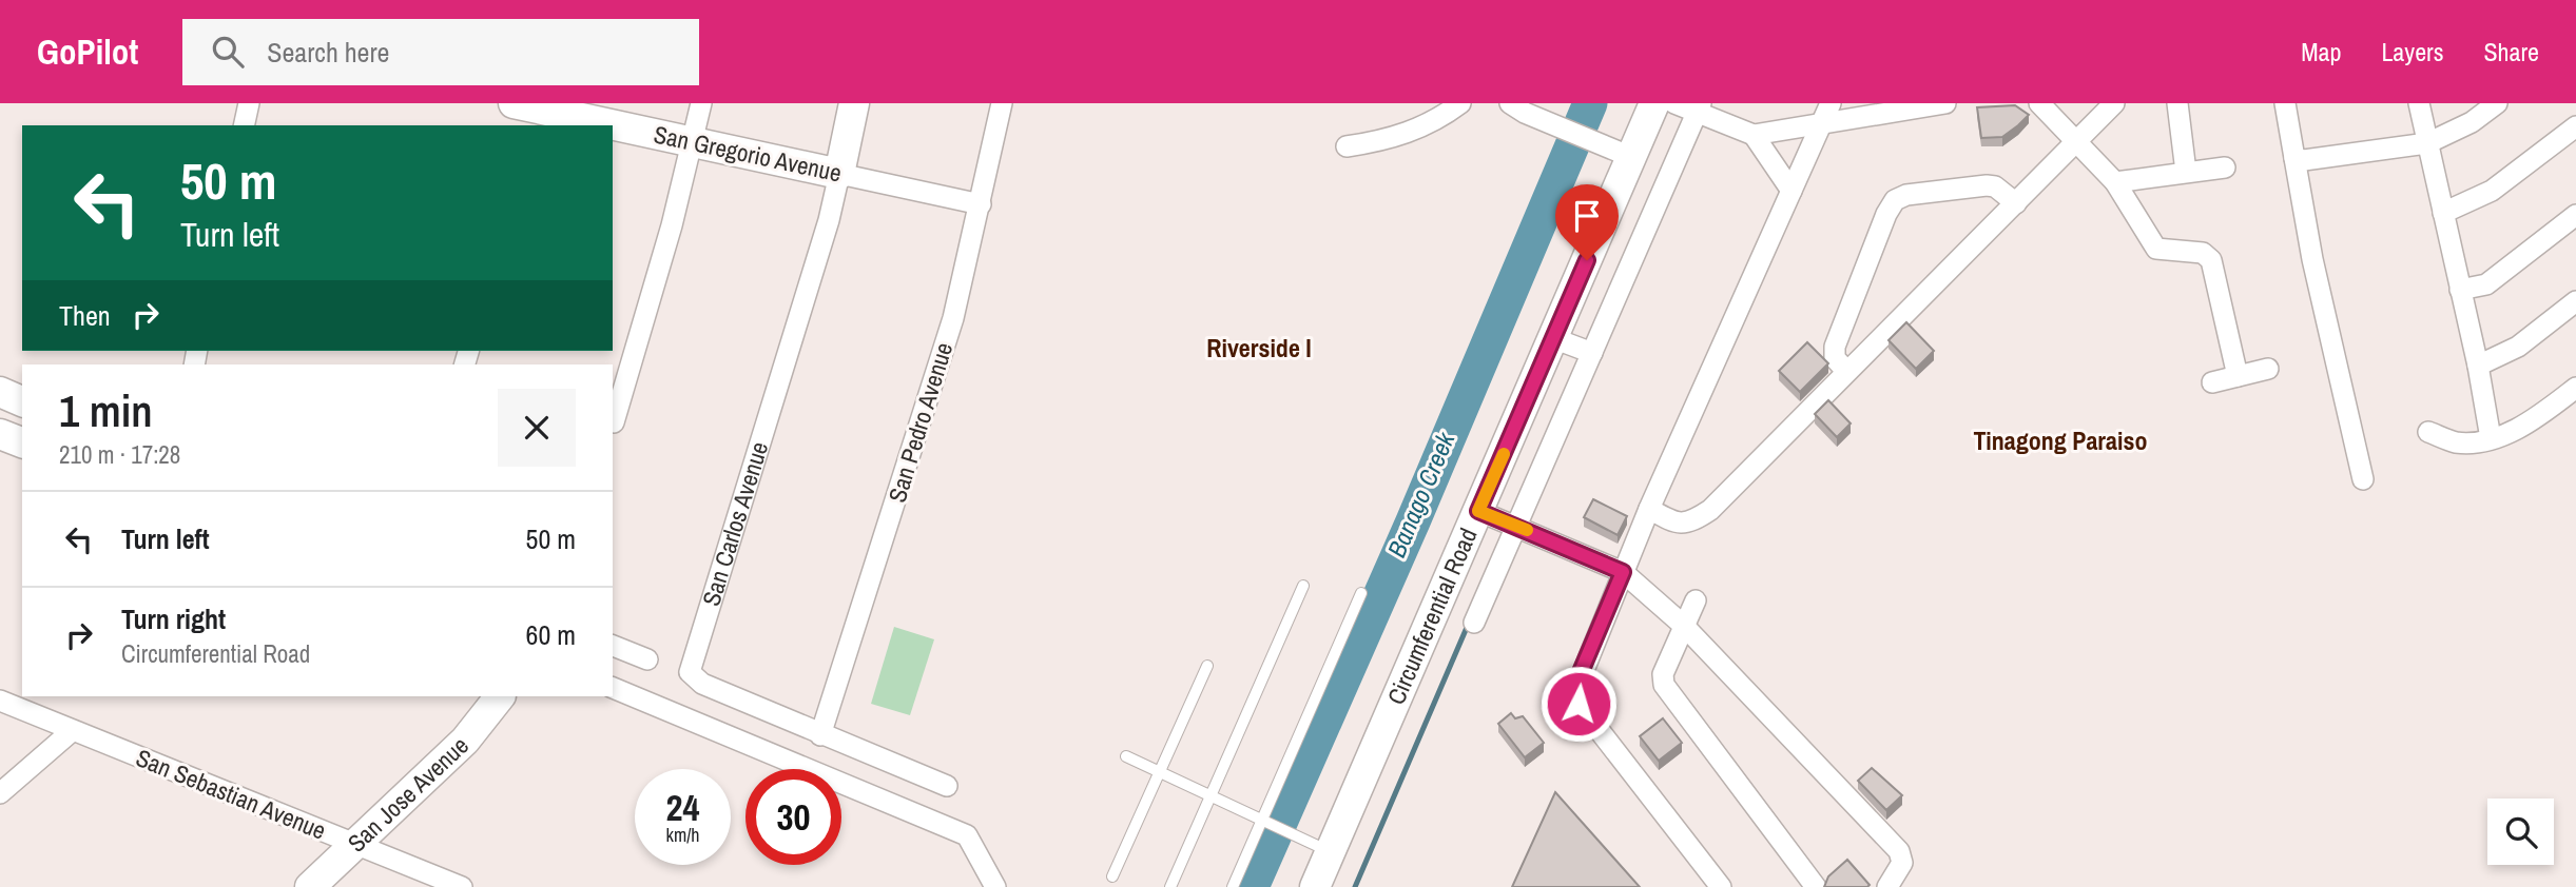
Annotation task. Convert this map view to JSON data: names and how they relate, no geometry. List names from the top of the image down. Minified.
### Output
{"streets":{"main road":["San Gregorio Avenue","San Carlos Avenue","Circumferential Road","San Jose Avenue"],"street":["San Pedro Avenue","San Sebastian Avenue"]},"crossings":[["San Gregorio Avenue","San Pedro Avenue"],["San Gregorio Avenue","San Carlos Avenue"],["San Pedro Avenue","San Carlos Avenue"],["San Jose Avenue","San Sebastian Avenue"]],"districts":["Riverside I","Tinagong Paraiso"],"water":["Banago Creek"],"page":{"header":"GoPilot","search":"Search here","nav":["Map","Layers","Share"],"turn":["50 m","Turn left"],"then":"Then","heading":["1 min","210 m · 17:28"],"list":[{"name":"Turn left","value":"50 m"},{"name":"Turn right","note":"Circumferential Road","value":"60 m"}],"speed":"24 km/h","limit":"30"}}
